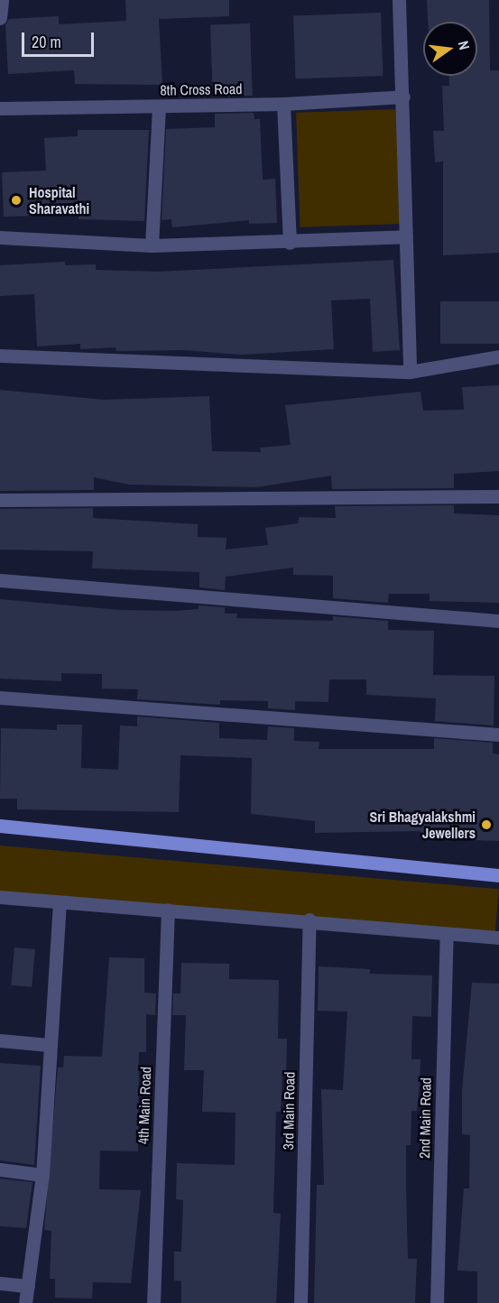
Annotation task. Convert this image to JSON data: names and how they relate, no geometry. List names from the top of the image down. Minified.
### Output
{"streets":{"street":["8th Cross Road","4th Main Road","3rd Main Road","2nd Main Road"]},"places":["Hospital Sharavathi","Sri Bhagyalakshmi Jewellers"],"scale_bar":"20 m","north":"right"}
